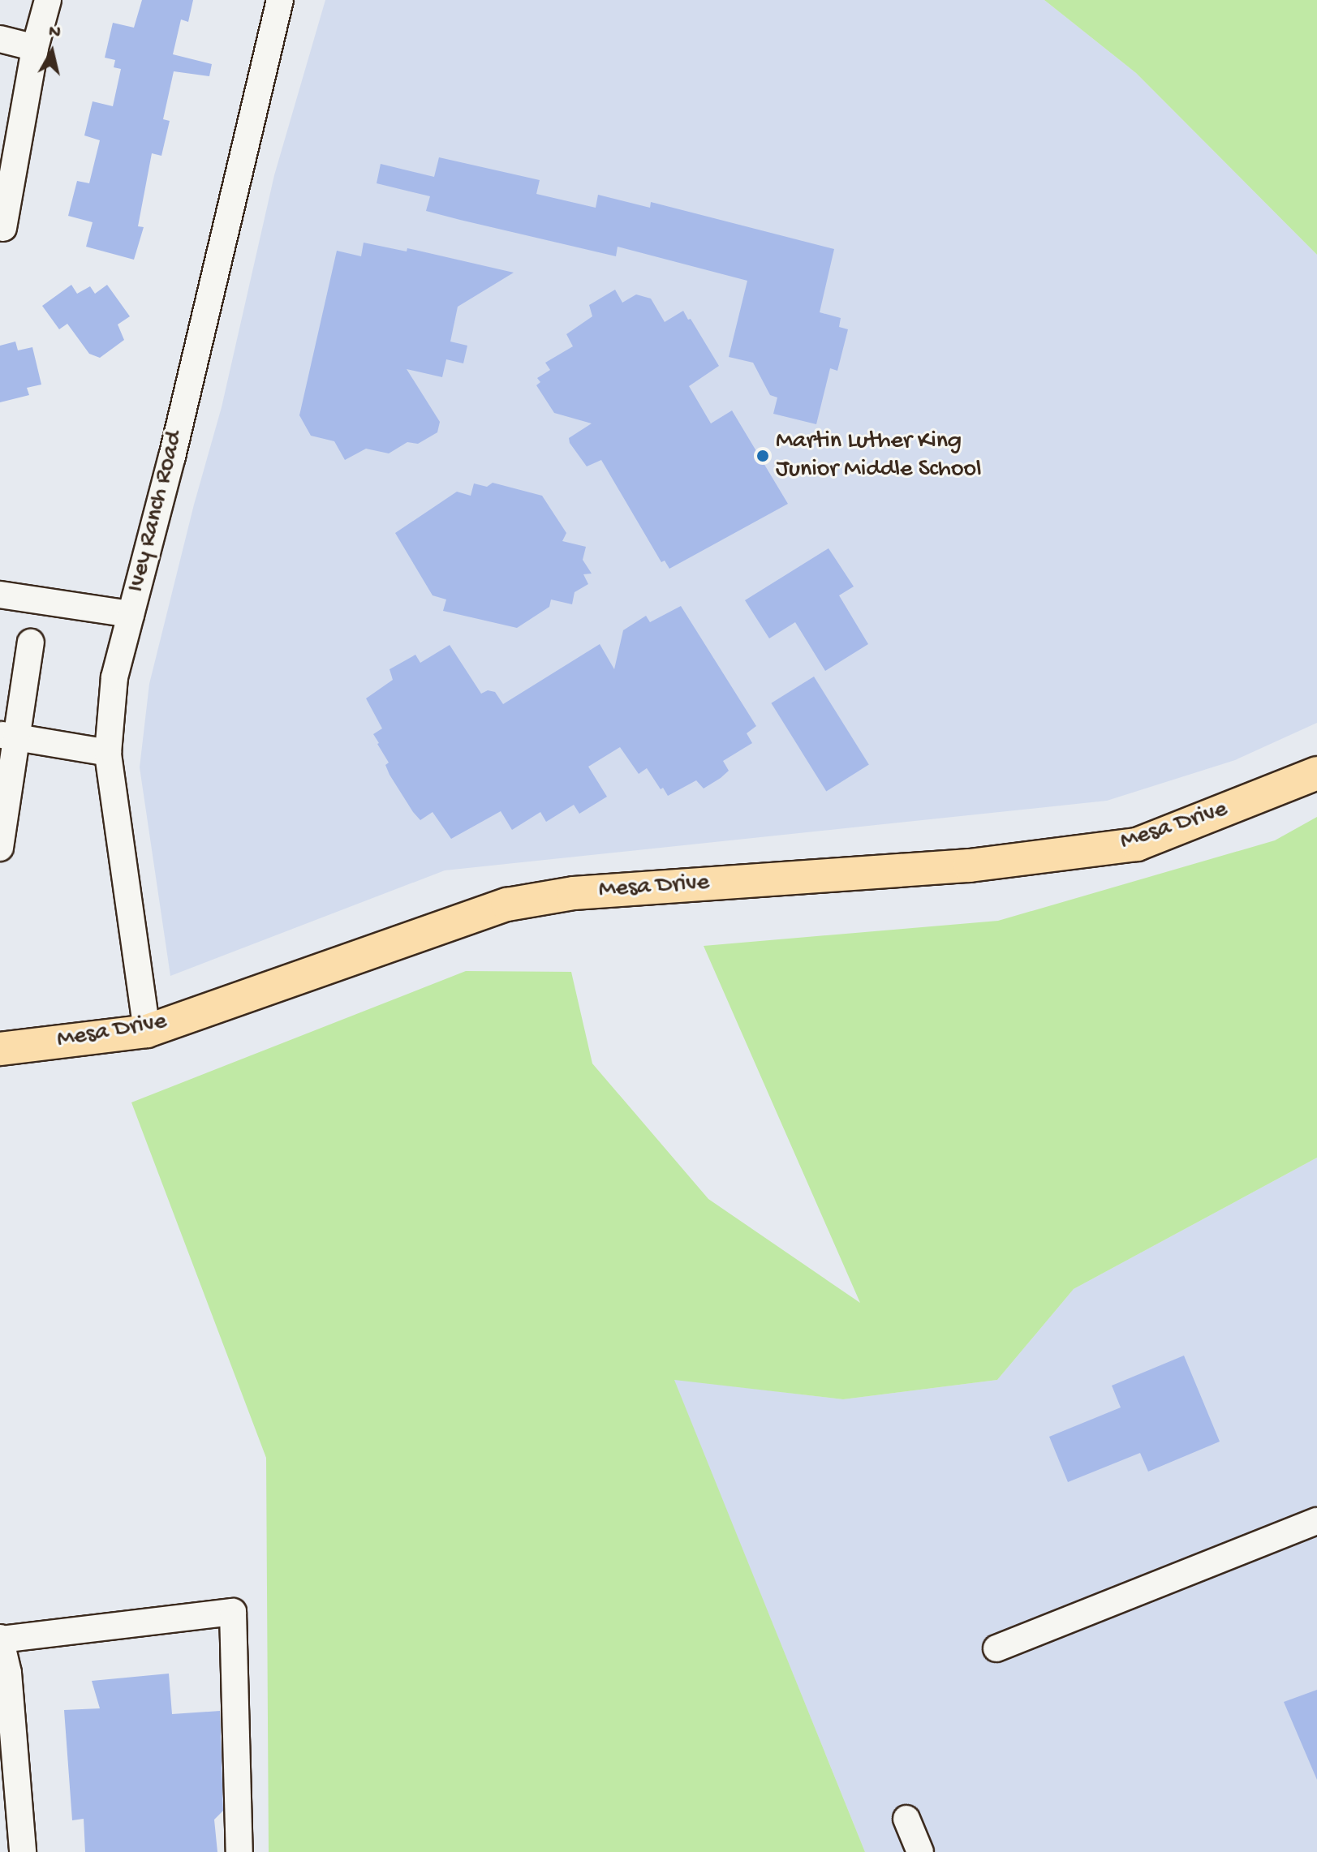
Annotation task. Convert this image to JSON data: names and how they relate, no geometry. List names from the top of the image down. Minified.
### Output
{"streets":{"main road":["Mesa Drive"],"street":["Ivey Ranch Road"]},"crossings":[["Ivey Ranch Road","Mesa Drive"]],"places":["Martin Luther King Junior Middle School"],"north":"top"}
